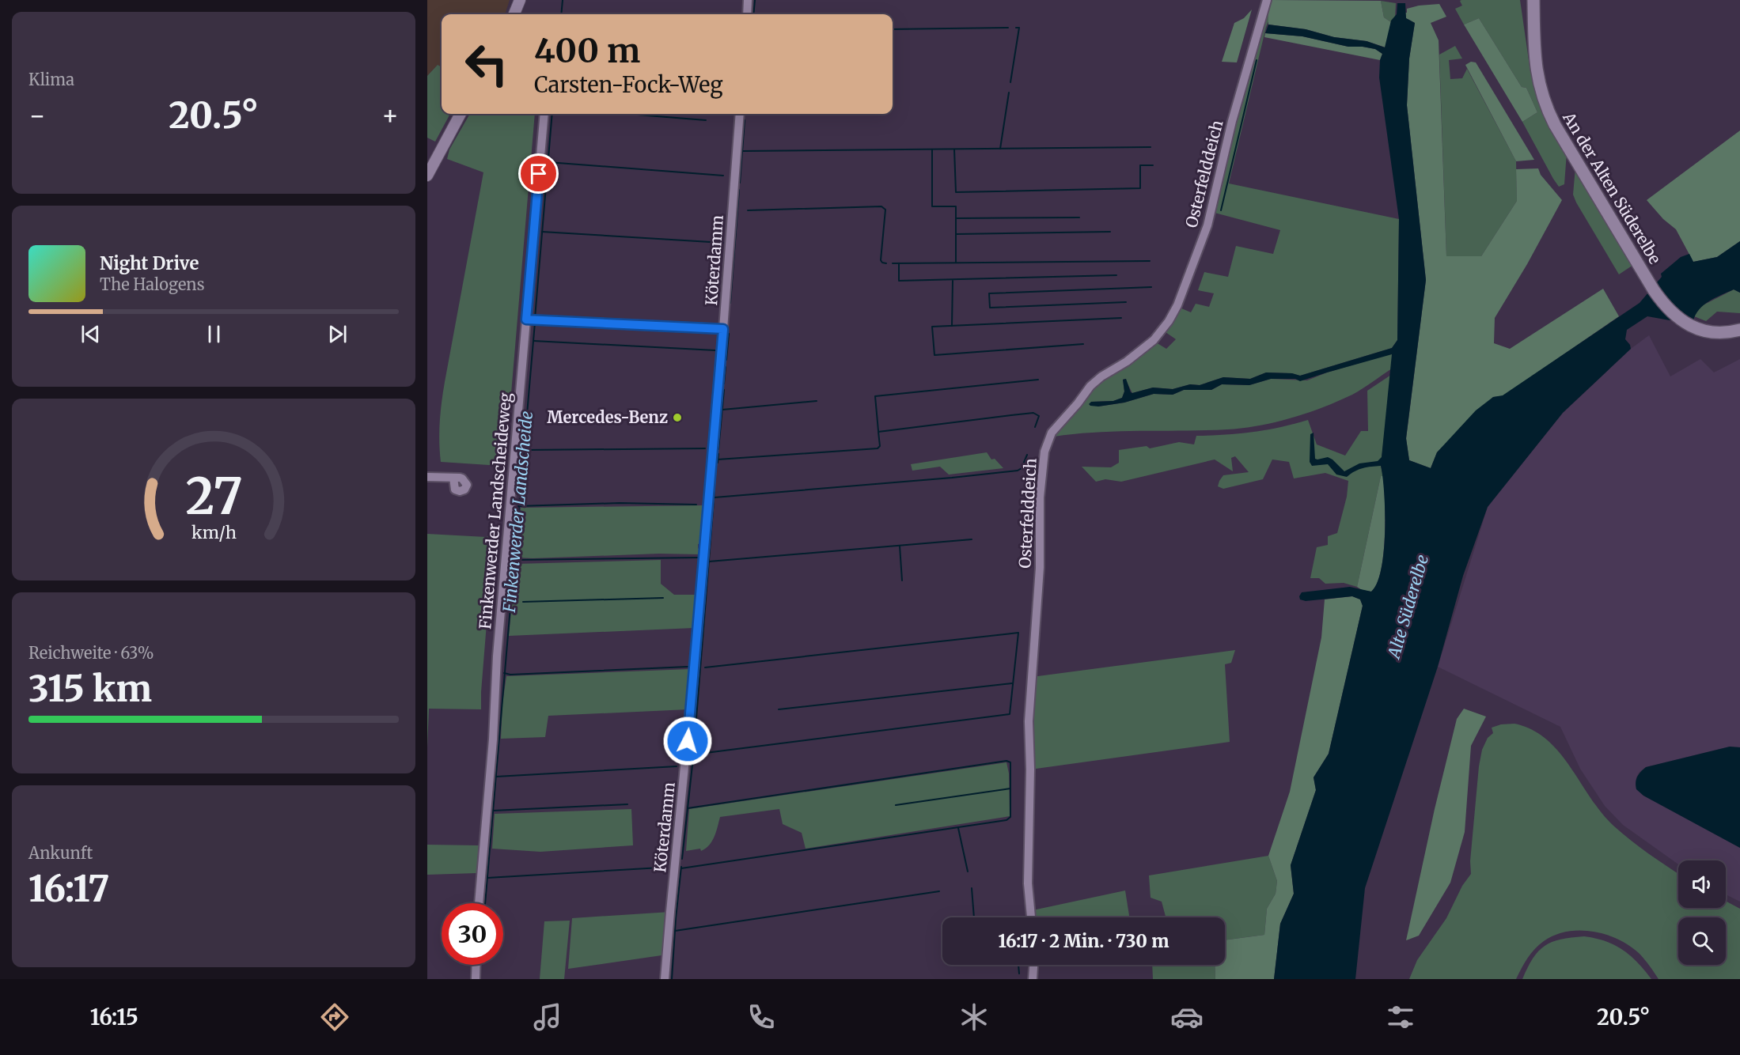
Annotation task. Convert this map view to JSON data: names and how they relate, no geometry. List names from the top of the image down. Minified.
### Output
{"streets":{"main road":["An der Alten Süderelbe"],"street":["Osterfelddeich","Köterdamm","Finkenwerder Landscheideweg"]},"water":["Finkenwerder Landscheide","Alte Süderelbe"],"places":["Mercedes-Benz"],"page":{"tile":["Klima",["Reichweite · 63%","315 km"],["Ankunft","16:17"]],"turn":["400 m","Carsten-Fock-Weg"],"heat":["−","20.5°","+"],"song":["Night Drive","The Halogens"],"limit":"30","trip":"16:17 · 2 Min. · 730 m","tabs":["16:15","20.5°"],"gauge":["27","km/h"]}}
